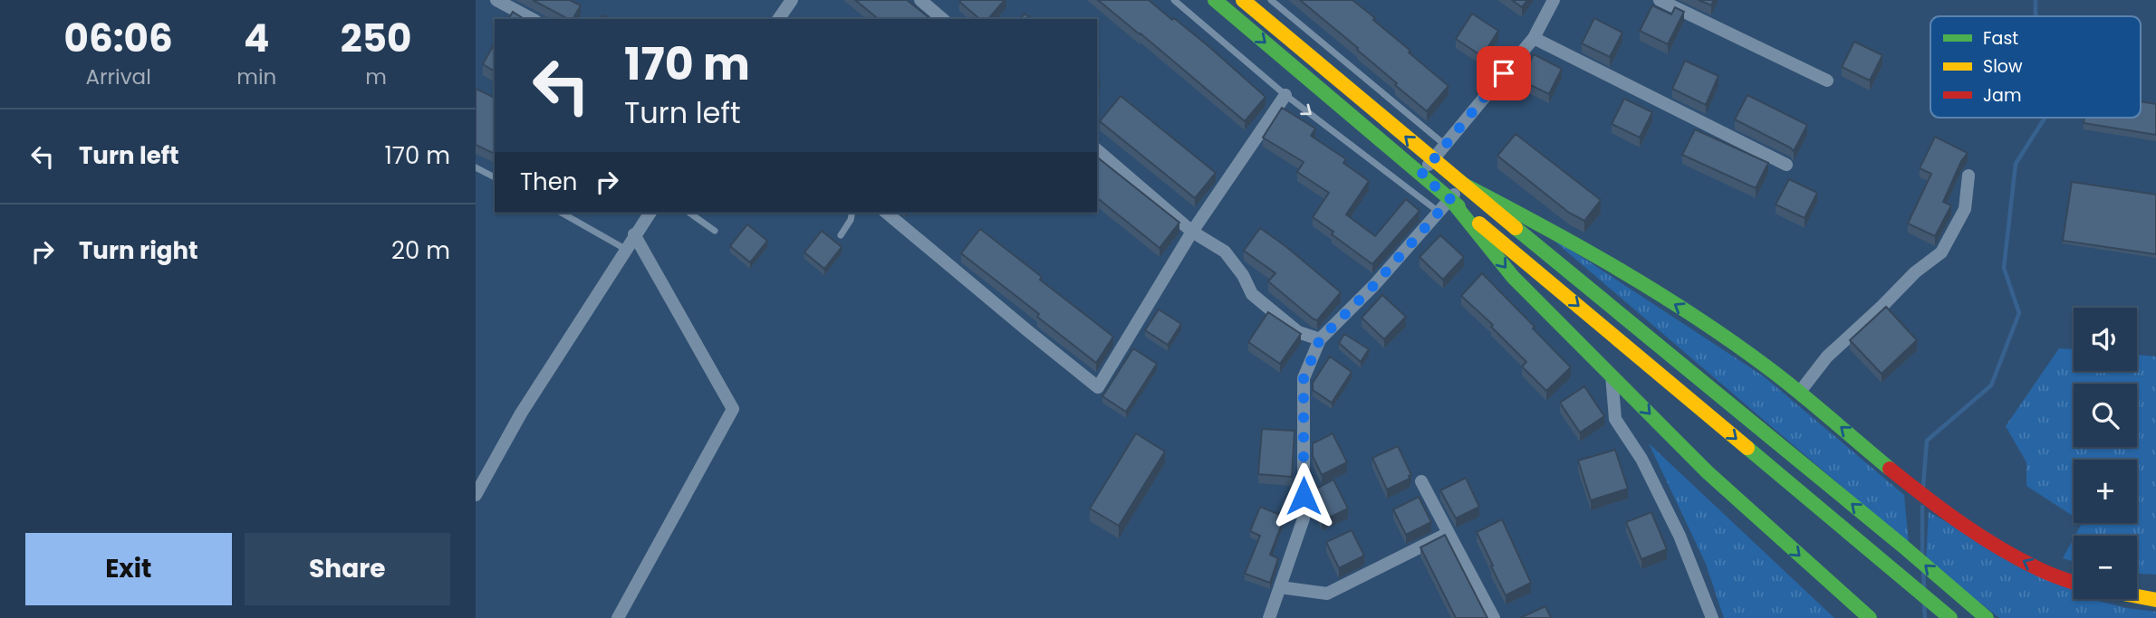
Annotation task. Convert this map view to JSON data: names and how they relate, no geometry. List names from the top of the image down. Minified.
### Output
{"legend":["Fast","Slow","Jam"],"page":{"eta":["06:06","Arrival","4","min","250","m"],"turn":["170 m","Turn left"],"list":[{"name":"Turn left","value":"170 m"},{"name":"Turn right","value":"20 m"}],"then":"Then","map_buttons":["+","−"],"buttons":["Exit","Share"]}}
